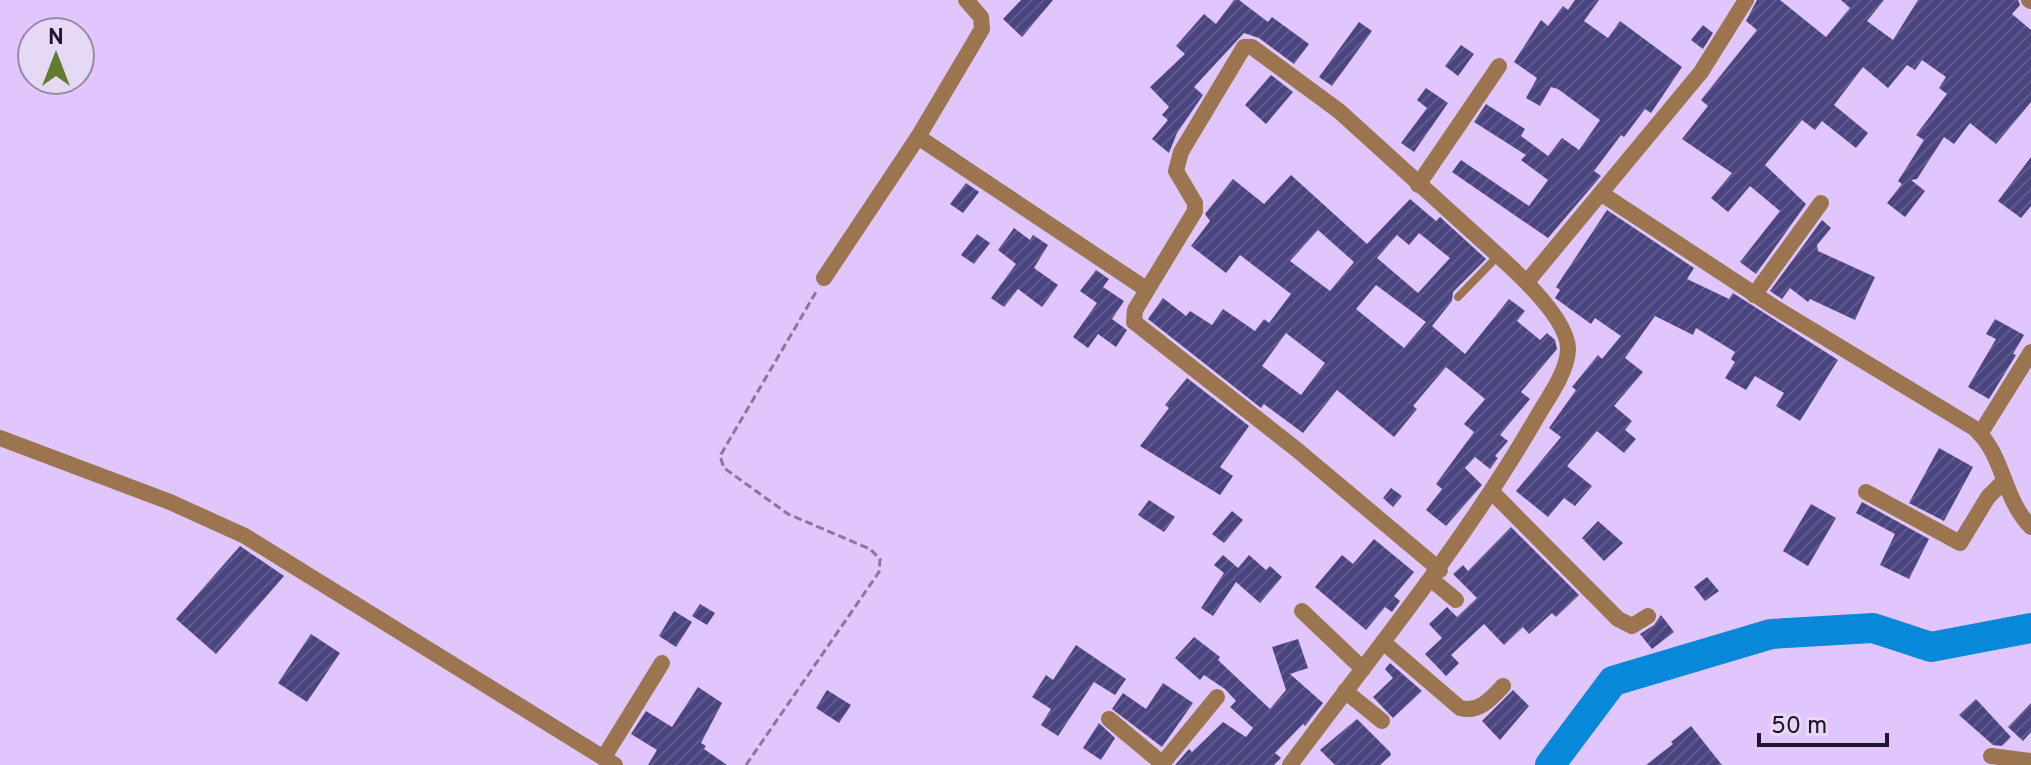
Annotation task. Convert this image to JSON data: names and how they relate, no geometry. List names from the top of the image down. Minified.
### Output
{"scale_bar":"50 m","north":"top"}
